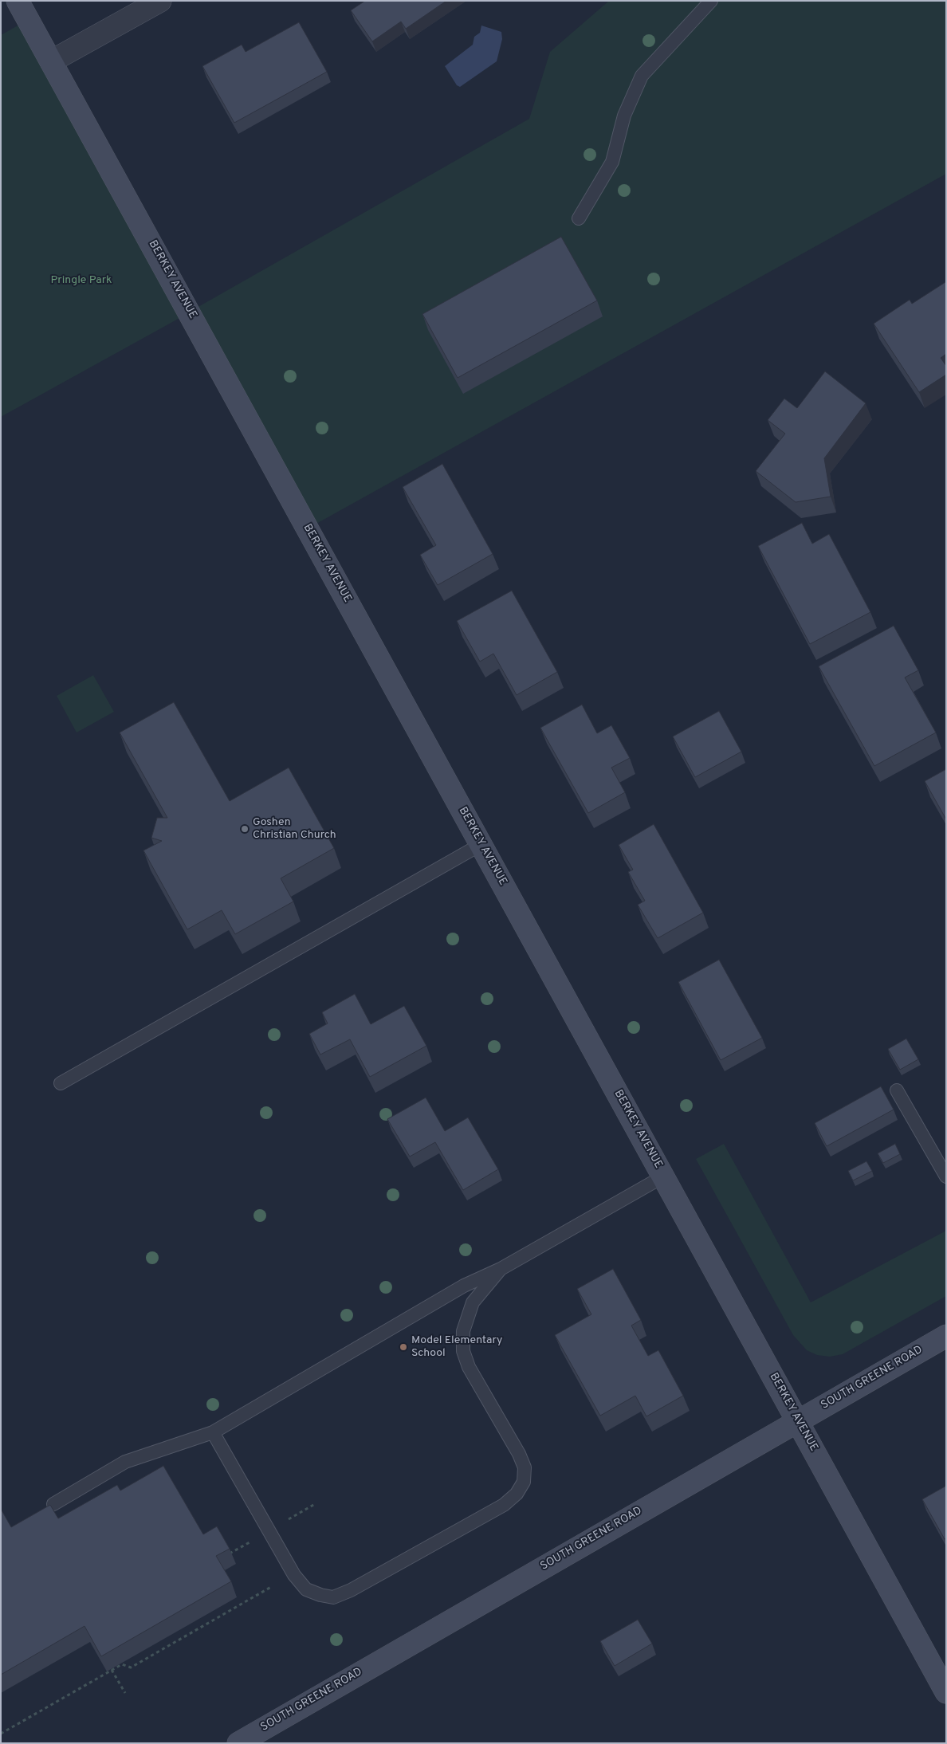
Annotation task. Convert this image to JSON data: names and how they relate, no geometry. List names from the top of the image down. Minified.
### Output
{"streets":{"street":["BERKEY AVENUE","SOUTH GREENE ROAD"]},"crossings":[["BERKEY AVENUE","SOUTH GREENE ROAD"]],"parks":["Pringle Park"],"places":["Goshen Christian Church","Model Elementary School"]}
